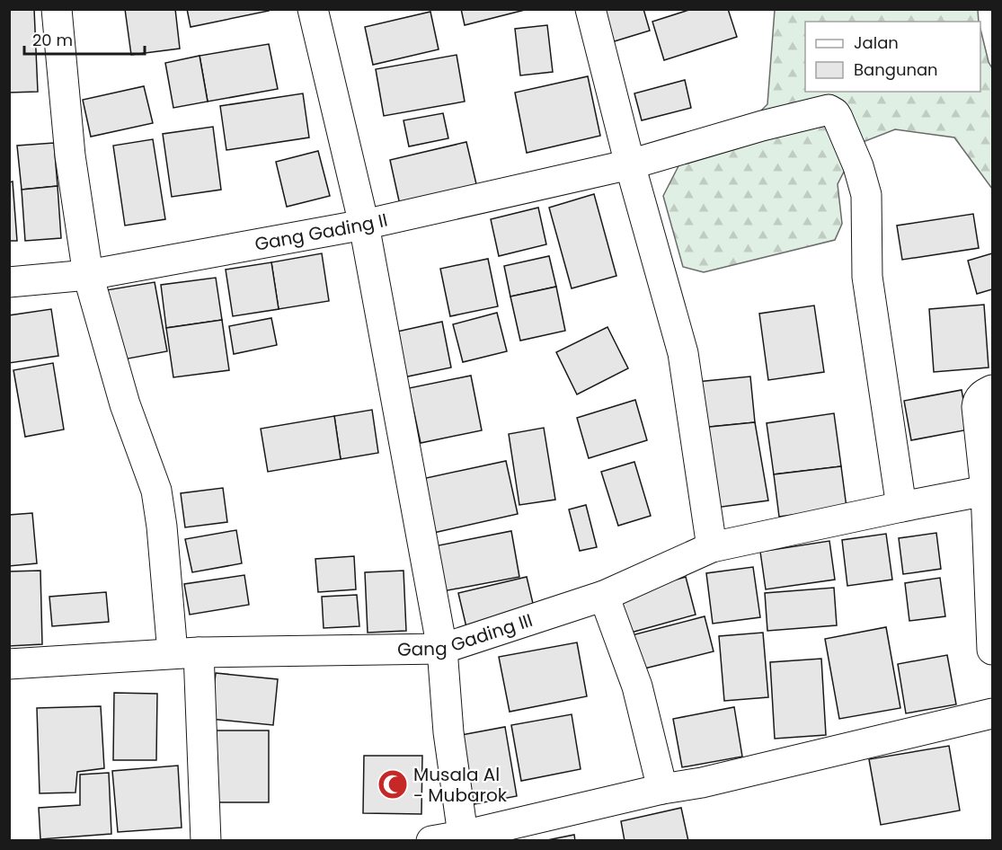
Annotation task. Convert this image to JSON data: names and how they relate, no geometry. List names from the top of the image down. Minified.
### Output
{"streets":{"street":["Gang Gading II","Gang Gading III"]},"crossings":[["Gang Gading II","Gang Gading III"]],"places":{"mosque":["Musala Al - Mubarok"]},"legend":["Jalan","Bangunan"],"scale_bar":"20 m"}
